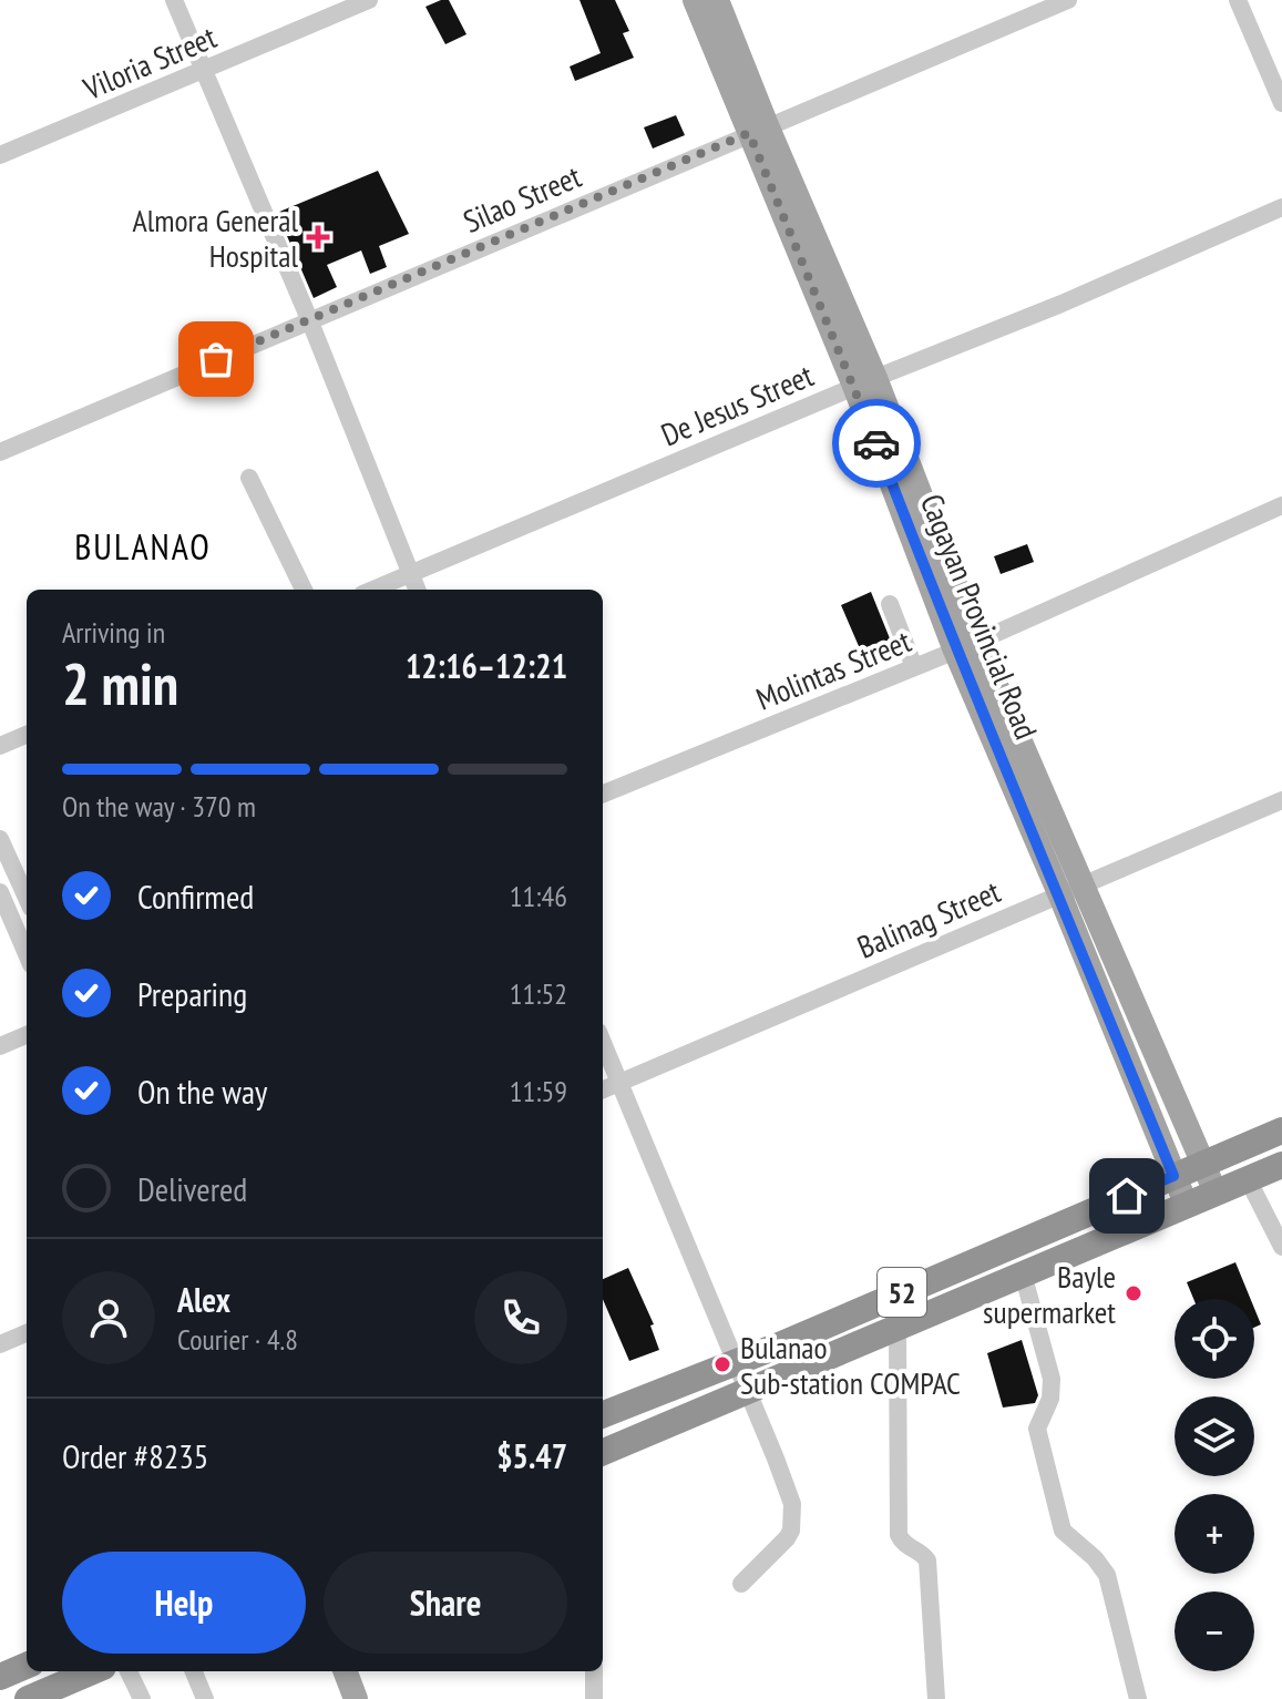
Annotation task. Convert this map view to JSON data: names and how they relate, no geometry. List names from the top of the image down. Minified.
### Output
{"streets":{"highway":["52"],"main road":["Cagayan Provincial Road"],"street":["Viloria Street","Silao Street","De Jesus Street","Molintas Street","Balinag Street"]},"crossings":[["Silao Street","Cagayan Provincial Road"],["De Jesus Street","Cagayan Provincial Road"],["Cagayan Provincial Road","Molintas Street"],["Cagayan Provincial Road","Balinag Street"],["Cagayan Provincial Road","52"]],"districts":["BULANAO"],"places":{"health":["Almora General Hospital"],"other":["Bayle supermarket","Bulanao Sub-station COMPAC"]},"page":{"heading":["2 min","Arriving in","12:16–12:21"],"panel":["Alex","Courier · 4.8","Order #8235","$5.47"],"bar":"On the way · 370 m","list":[["Confirmed","11:46"],["Preparing","11:52"],["On the way","11:59"],"Delivered"],"map_buttons":["+","−"],"buttons":["Help","Share"]}}
